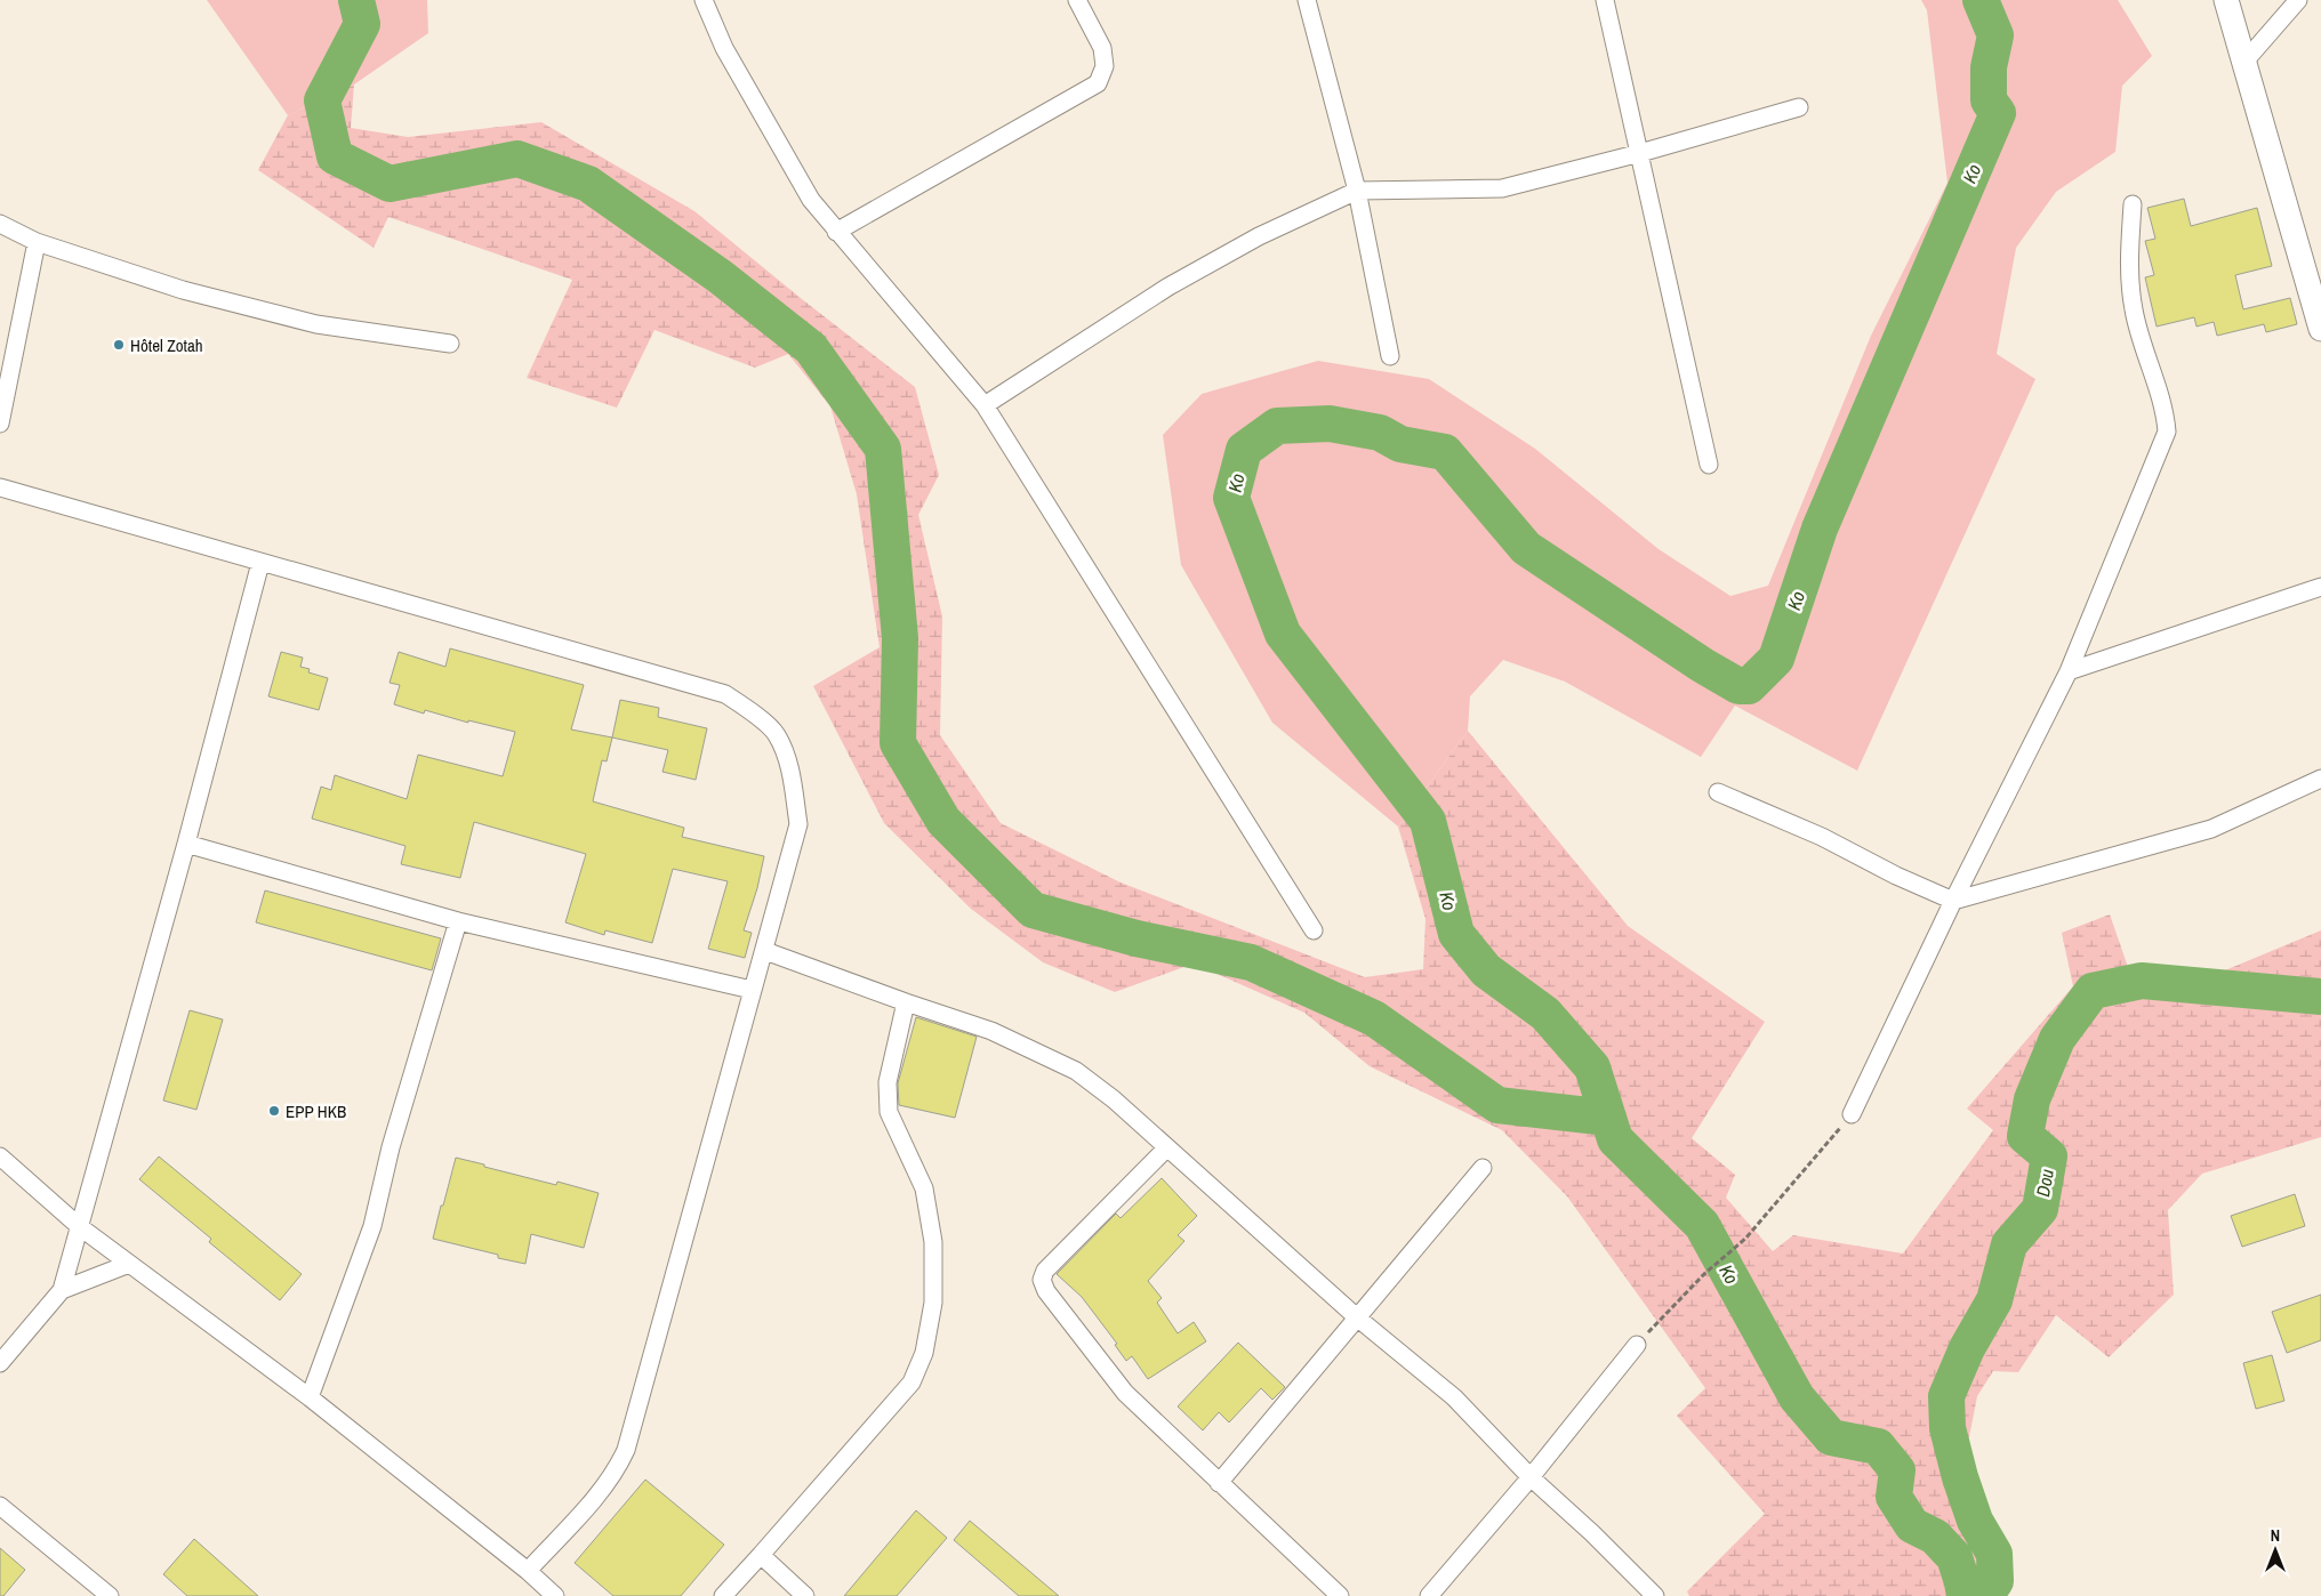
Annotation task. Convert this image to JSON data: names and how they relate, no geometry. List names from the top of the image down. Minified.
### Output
{"water":["Ko","Dou"],"places":["Hôtel Zotah","EPP HKB"],"north":"top"}
